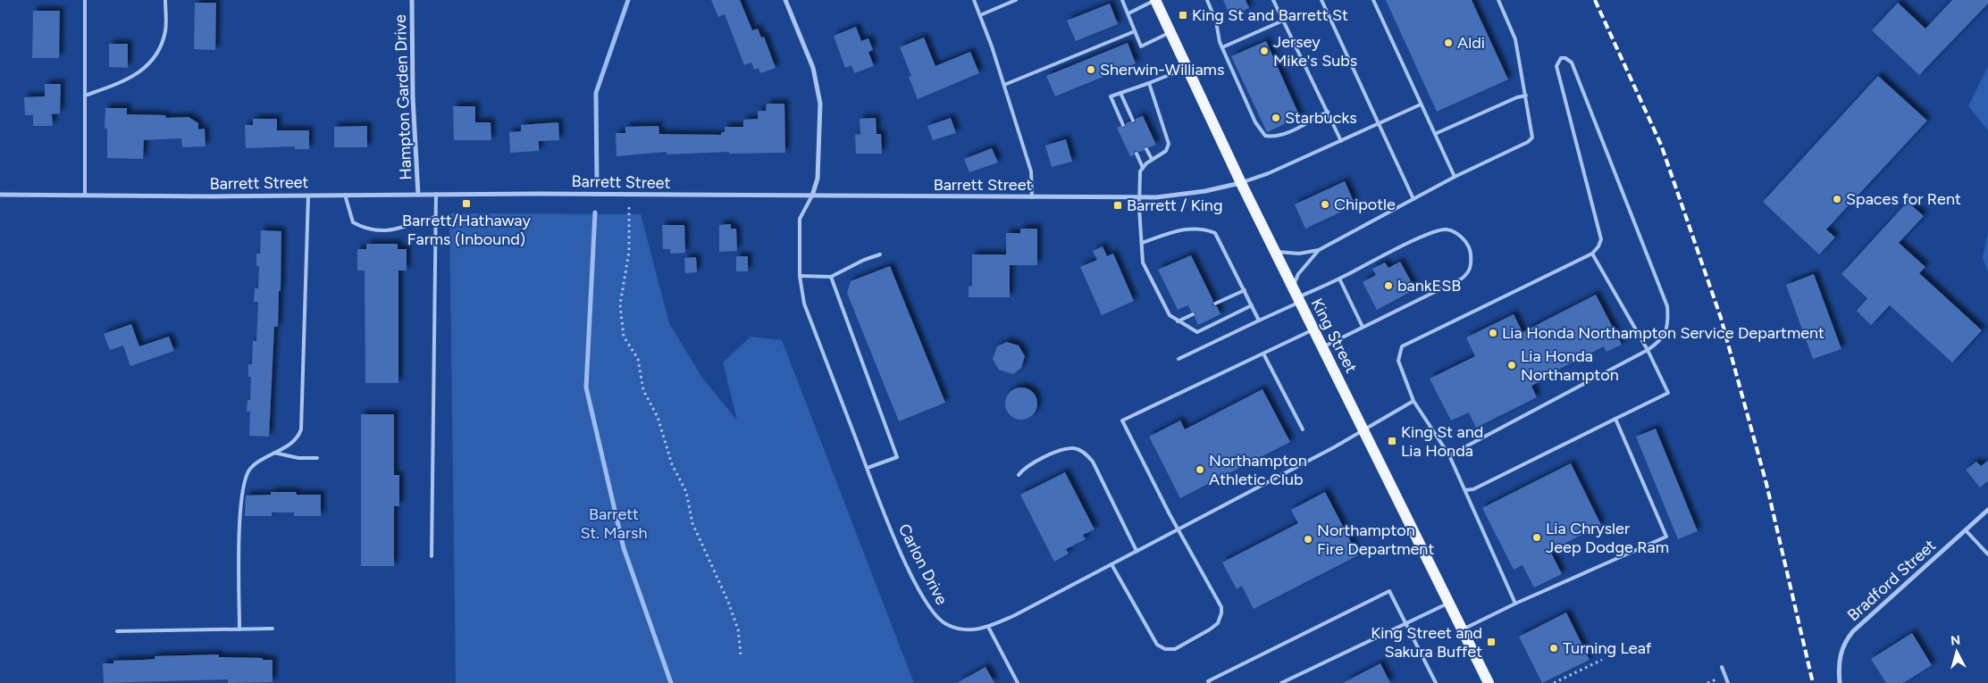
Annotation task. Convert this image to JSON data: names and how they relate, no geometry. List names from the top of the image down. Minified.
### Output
{"streets":{"main road":["King Street"],"street":["Hampton Garden Drive","Barrett Street","Bradford Street"],"lane":["Carlon Drive"]},"crossings":[["Hampton Garden Drive","Barrett Street"],["Barrett Street","King Street"],["Barrett Street","Carlon Drive"],["King Street","Carlon Drive"]],"parks":["Barrett St. Marsh"],"places":{"transit":["King St and Barrett St","Barrett/Hathaway Farms (Inbound)","Barrett / King","King St and Lia Honda","King Street and Sakura Buffet"],"other":["Aldi","Jersey Mike's Subs","Sherwin-Williams","Starbucks","Spaces for Rent","Chipotle","bankESB","Lia Honda Northampton Service Department","Lia Honda Northampton","Northampton Athletic Club","Lia Chrysler Jeep Dodge Ram","Northampton Fire Department","Turning Leaf"]},"north":"top"}
